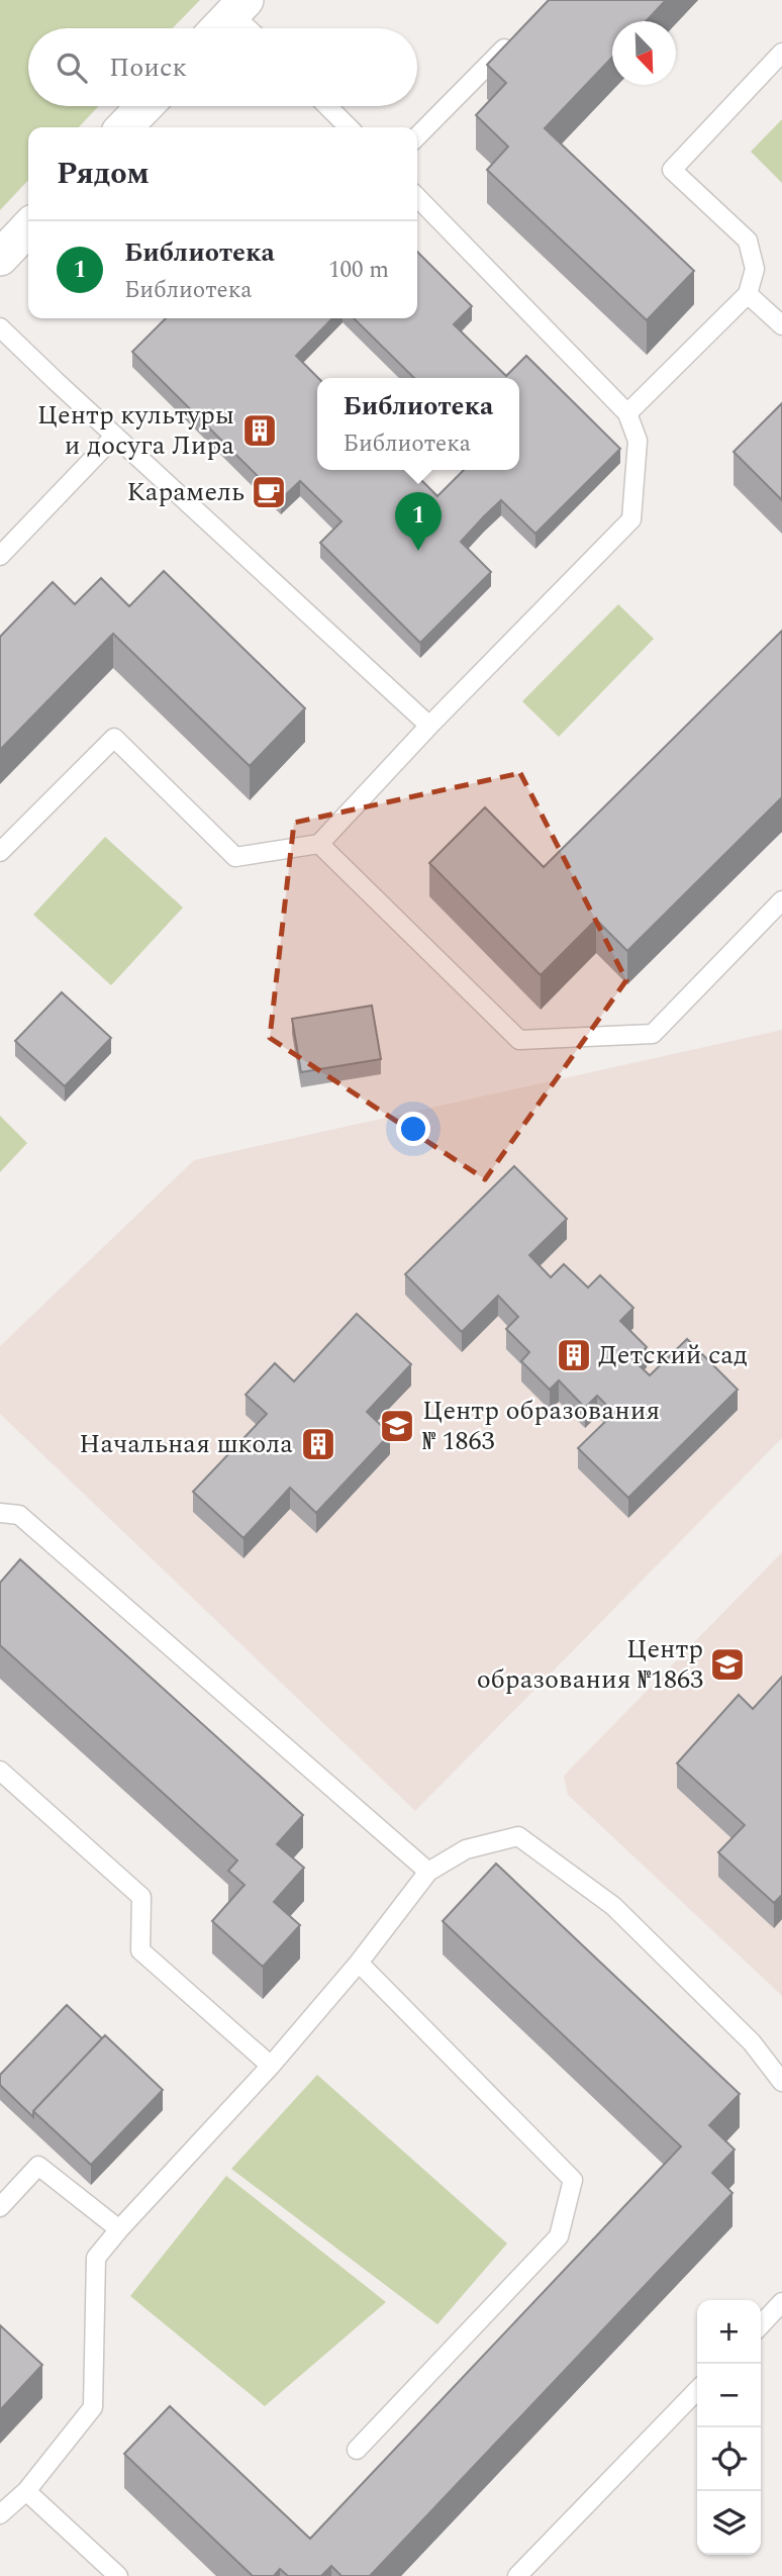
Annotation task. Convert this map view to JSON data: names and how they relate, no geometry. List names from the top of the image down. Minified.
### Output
{"places":{"building":["Центр культуры и досуга Лира","Детский сад","Начальная школа"],"cafe":["Карамель"],"school or university":["Центр образования № 1863","Центр образования №1863"]},"north":"bottom right","page":{"search":"Поиск","heading":"Рядом","list":[{"mark":"1","name":"Библиотека","note":"Библиотека","value":"100 m"}],"popup":["Библиотека","Библиотека"],"pins":"1","map_buttons":["+","−"]}}
